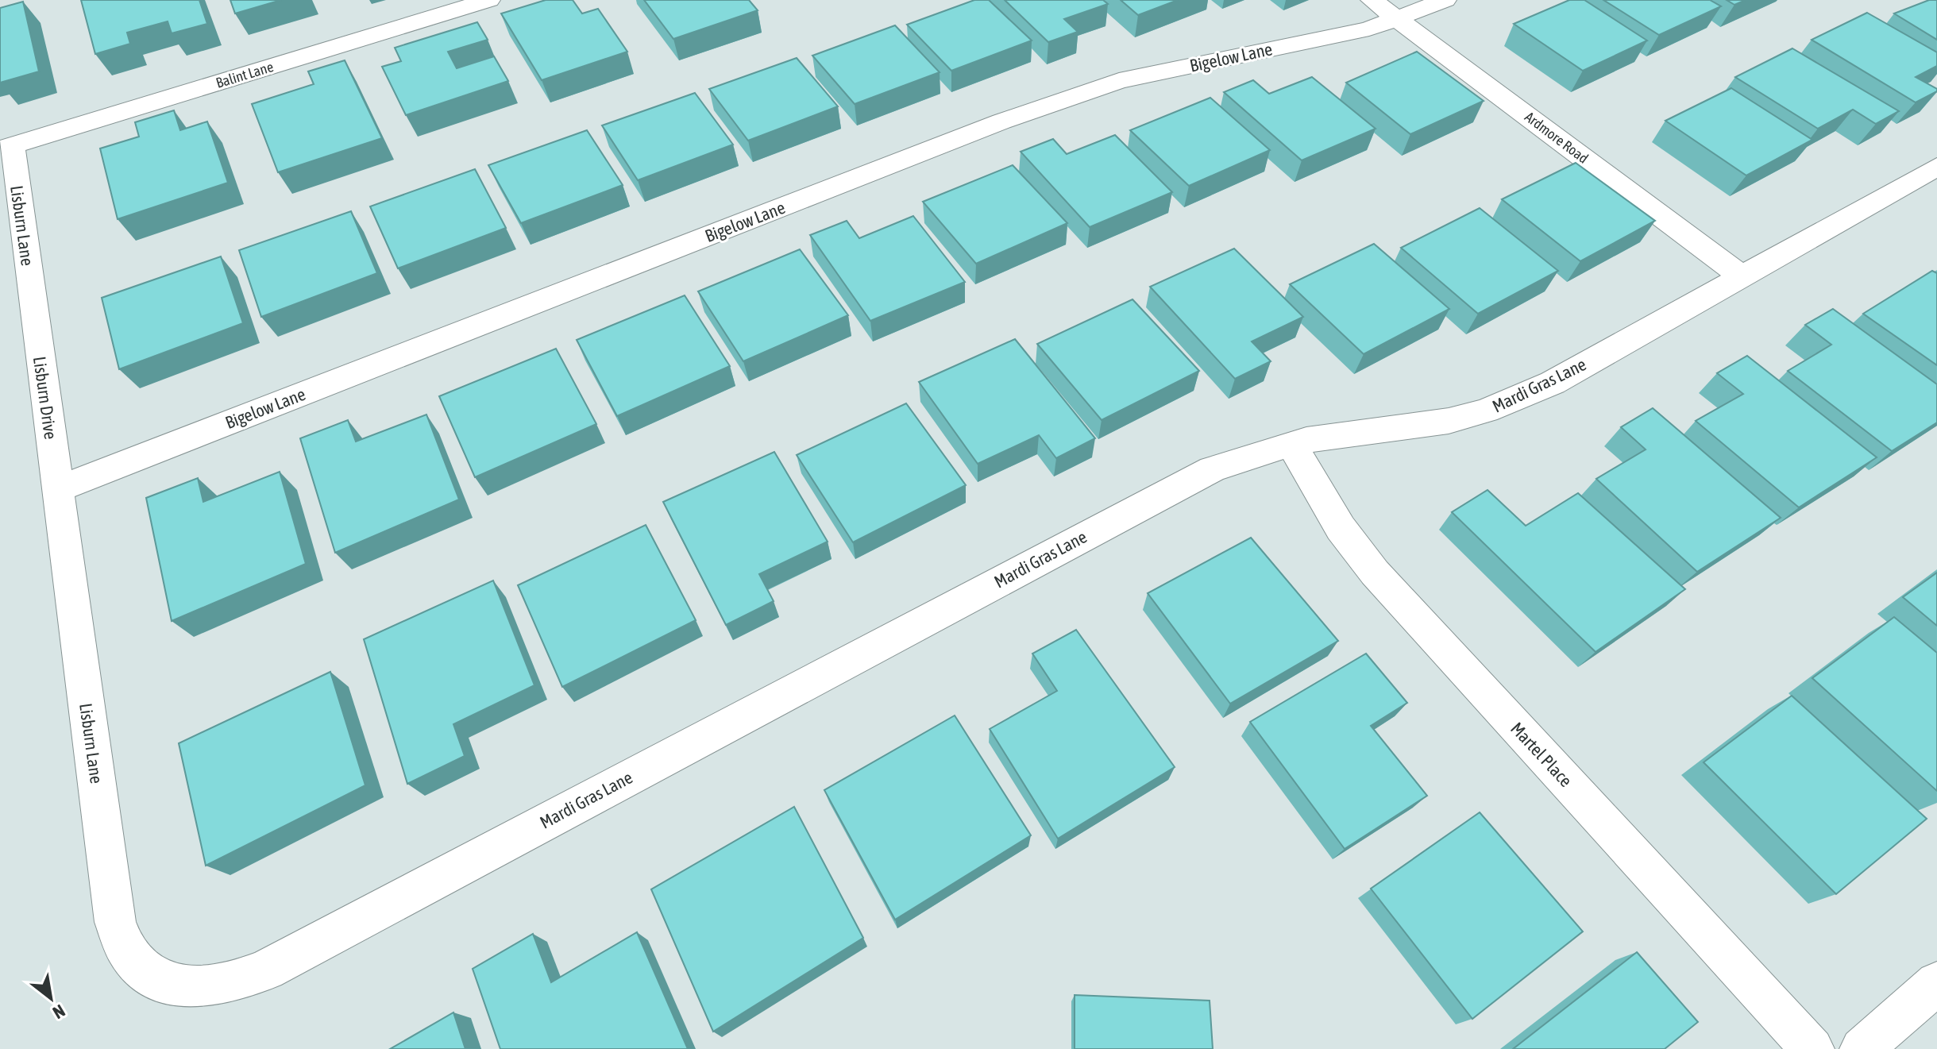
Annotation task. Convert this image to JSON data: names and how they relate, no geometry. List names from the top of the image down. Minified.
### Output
{"streets":{"street":["Bigelow Lane","Balint Lane","Ardmore Road","Lisburn Lane","Mardi Gras Lane","Lisburn Drive","Martel Place"]},"crossings":[["Bigelow Lane","Ardmore Road"],["Bigelow Lane","Lisburn Lane"],["Bigelow Lane","Lisburn Drive"],["Balint Lane","Lisburn Lane"],["Ardmore Road","Mardi Gras Lane"],["Lisburn Lane","Mardi Gras Lane"],["Lisburn Lane","Lisburn Drive"],["Mardi Gras Lane","Martel Place"]],"north":"bottom right"}
